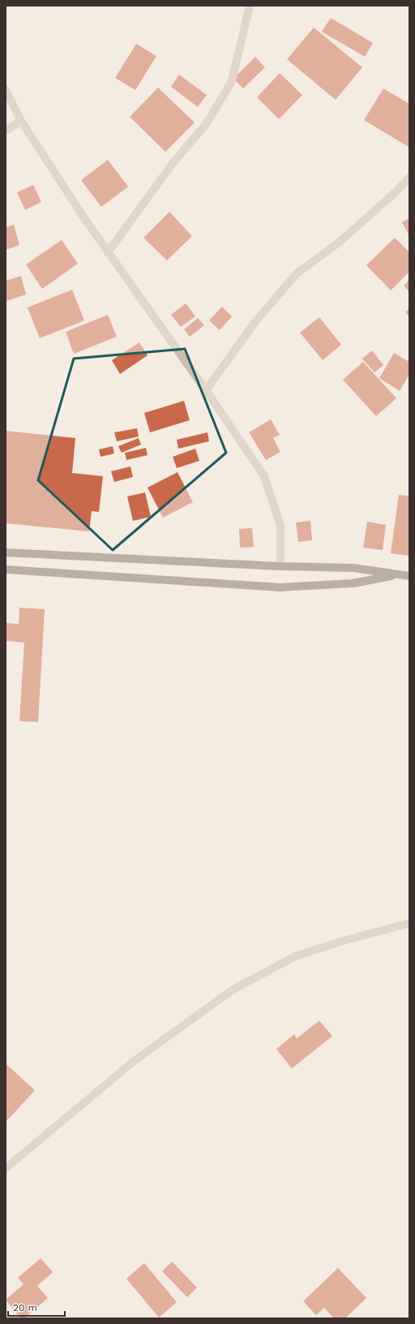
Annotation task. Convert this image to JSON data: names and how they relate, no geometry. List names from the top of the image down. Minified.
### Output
{"scale_bar":"20 m"}
